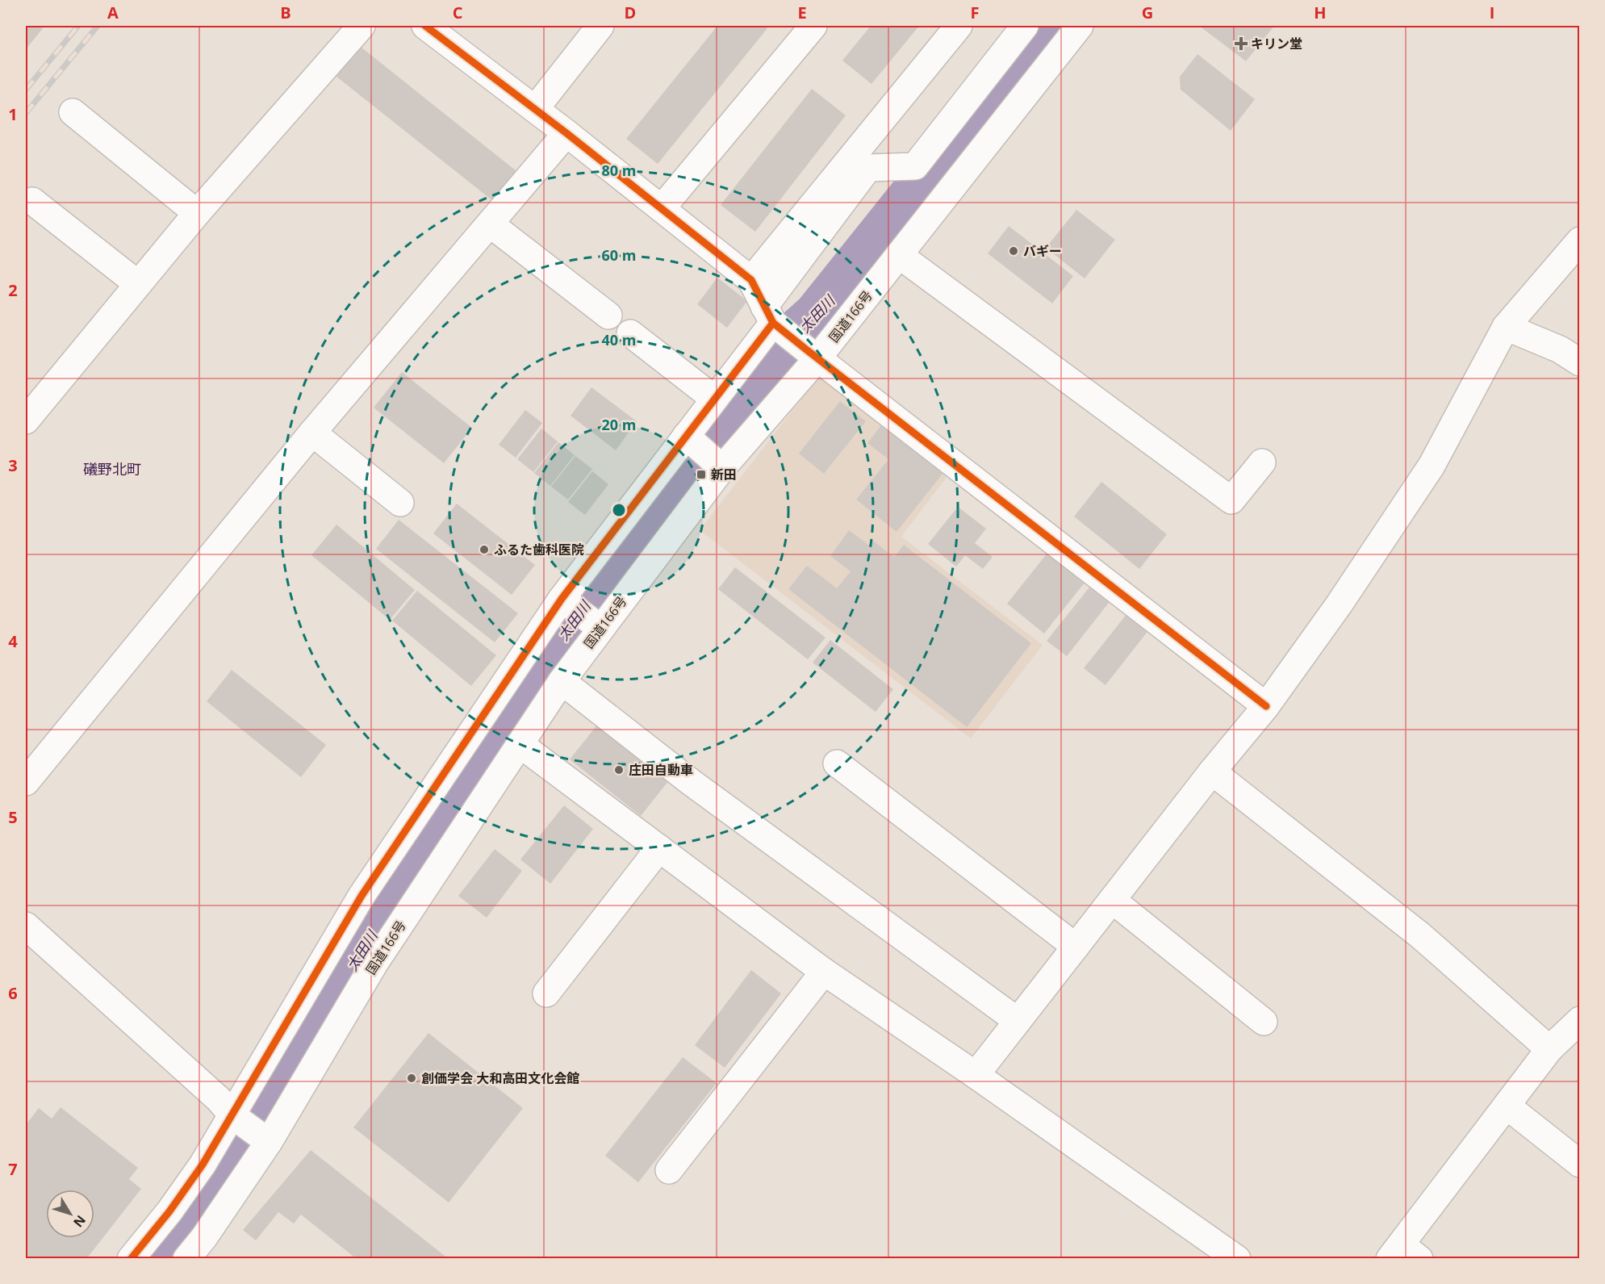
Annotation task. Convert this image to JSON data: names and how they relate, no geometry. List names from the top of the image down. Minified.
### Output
{"streets":{"main road":["国道166号"]},"districts":["礒野北町"],"water":["太田川"],"places":{"health":["キリン堂"],"other":["バギー","ふるた歯科医院","庄田自動車","創価学会 大和高田文化会館"],"transit":["新田"]},"north":"bottom right","grid":{"columns":["A","B","C","D","E","F","G","H","I"],"rows":["1","2","3","4","5","6","7"]},"rings":["80 m","60 m","40 m","20 m"]}
